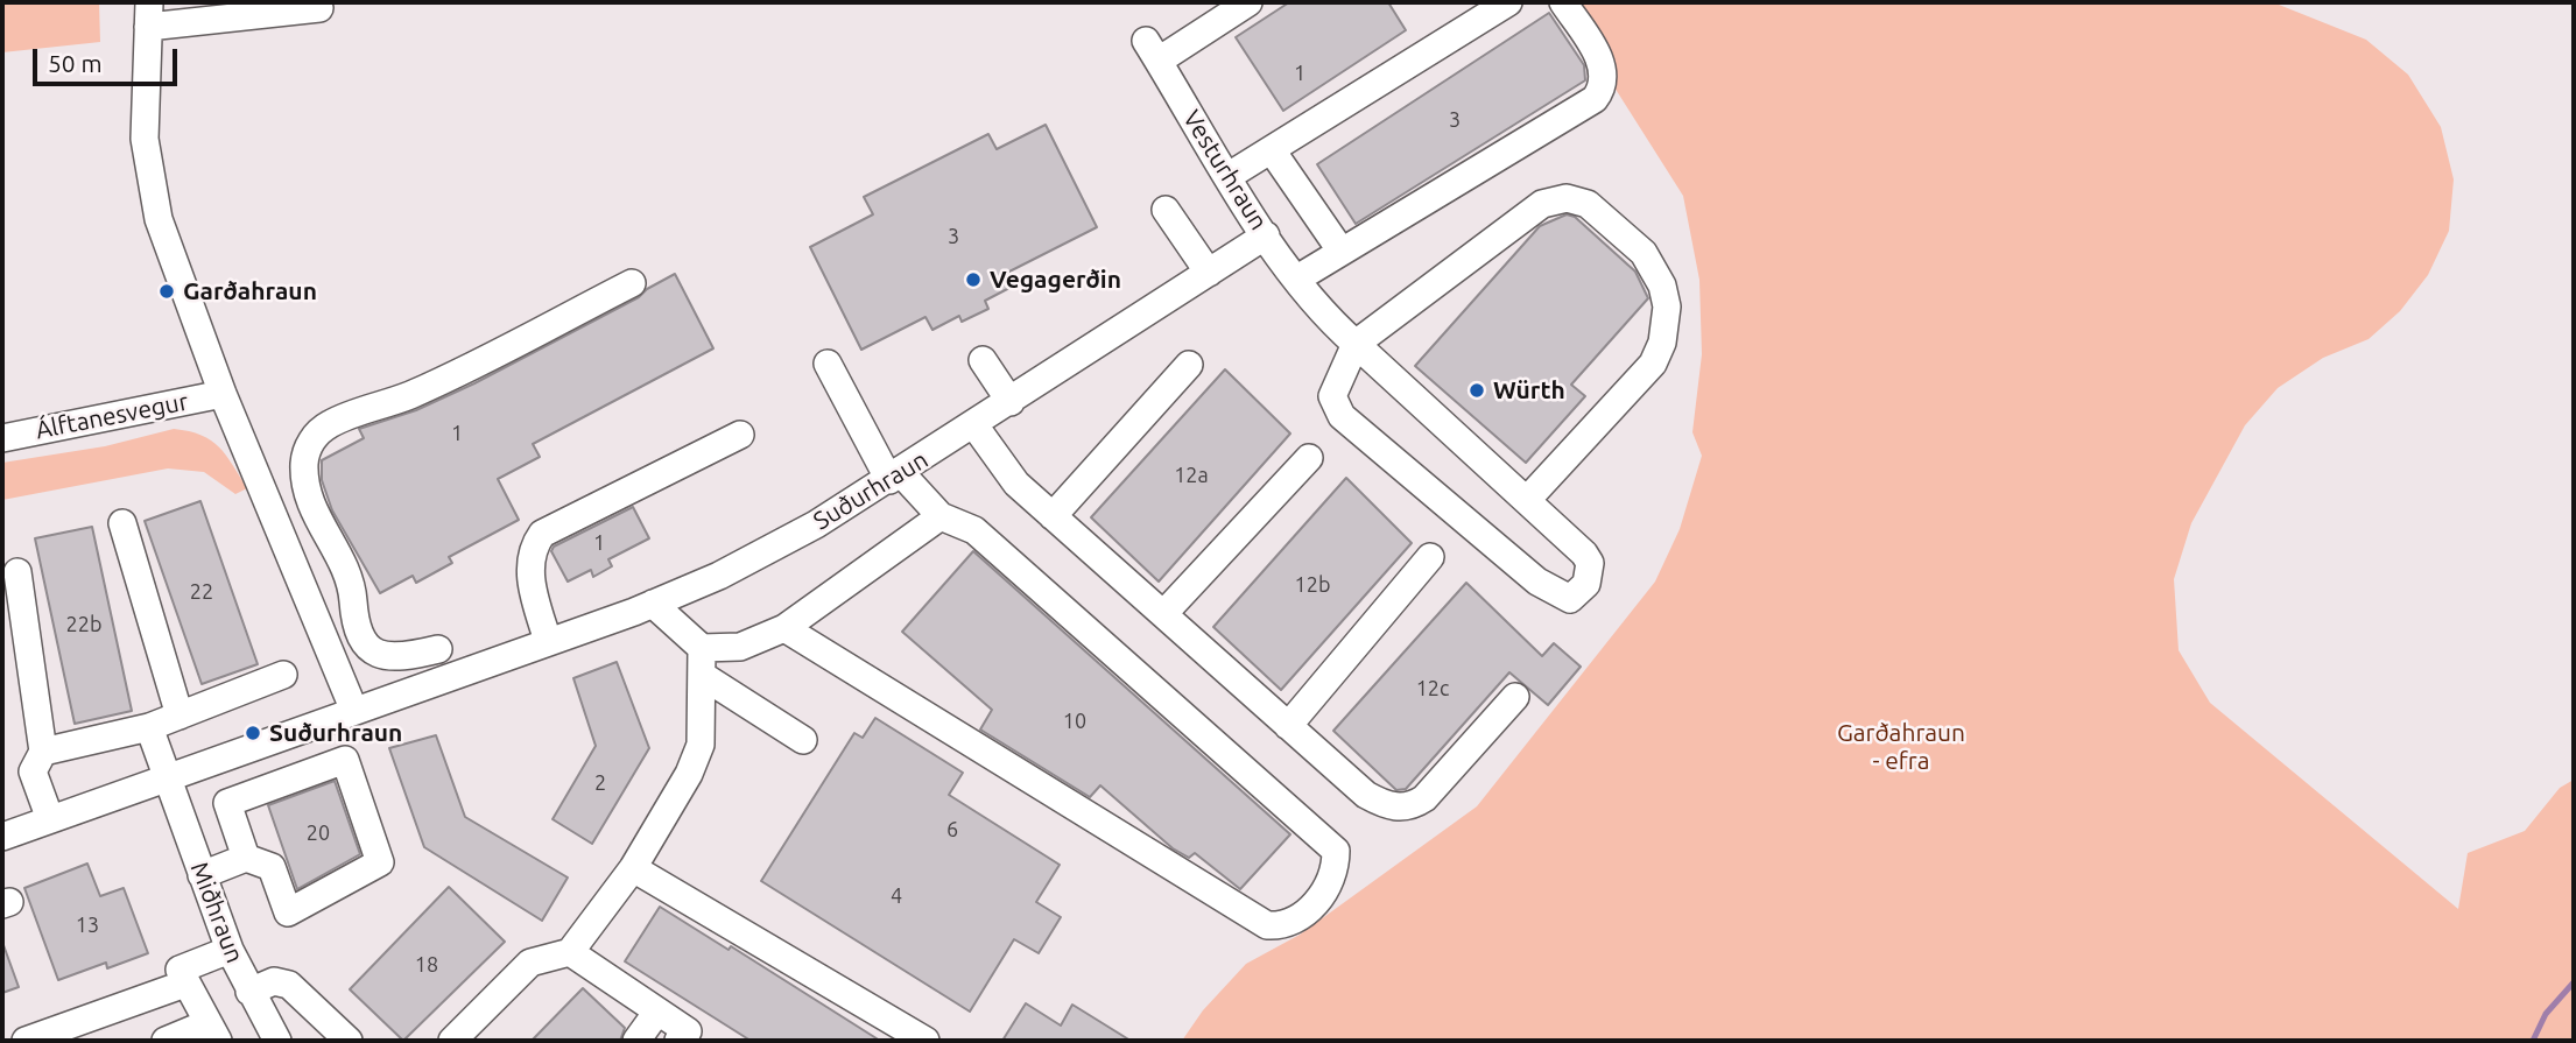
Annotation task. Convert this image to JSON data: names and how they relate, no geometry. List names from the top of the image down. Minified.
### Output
{"streets":{"street":["Vesturhraun","Álftanesvegur","Suðurhraun","Miðhraun"]},"crossings":[["Vesturhraun","Suðurhraun"]],"parks":["Garðahraun - efra"],"places":["Vegagerðin","Garðahraun","Würth","Suðurhraun"],"house_numbers":["1","3","3","1","12a","1","12b","22","22b","12c","10","2","6","20","4","13","18"],"scale_bar":"50 m"}
